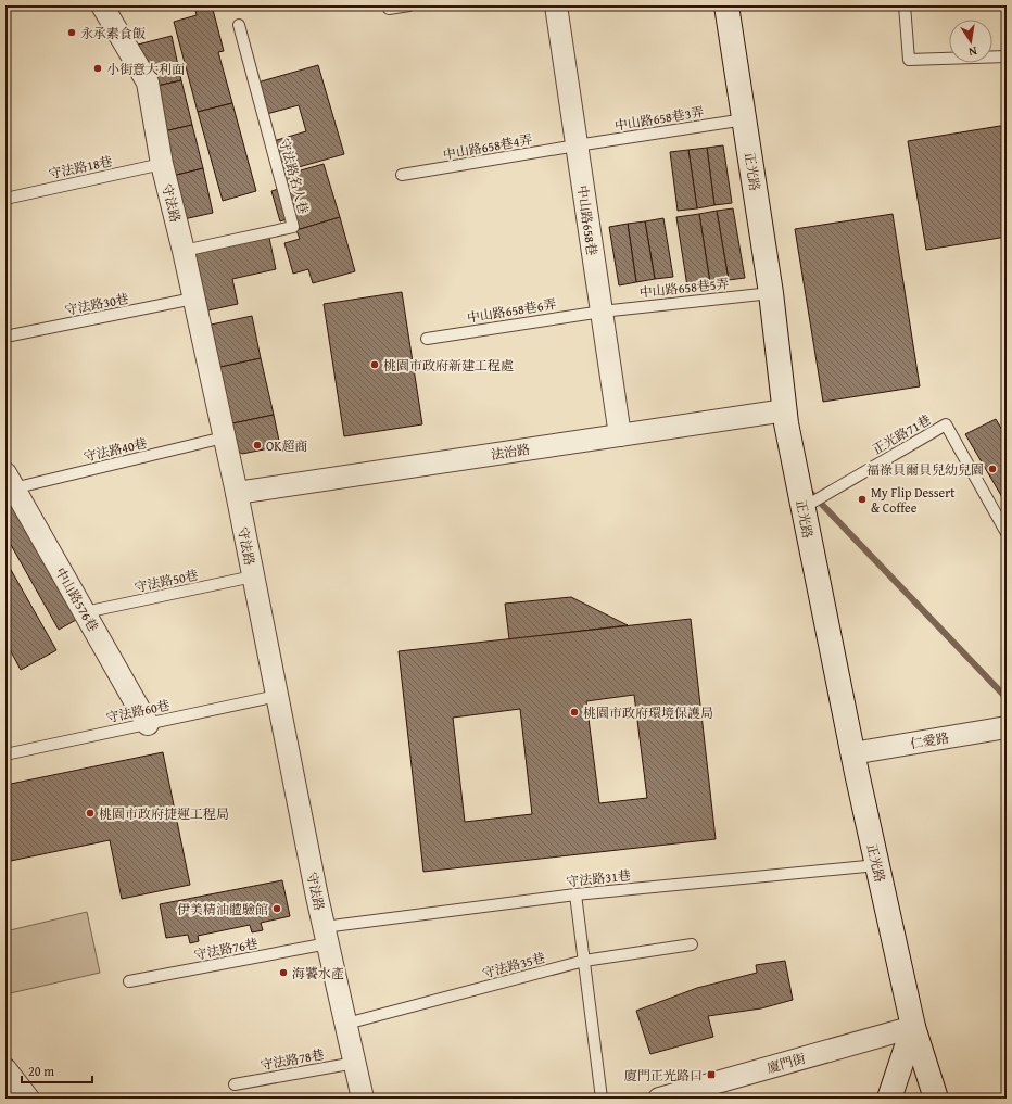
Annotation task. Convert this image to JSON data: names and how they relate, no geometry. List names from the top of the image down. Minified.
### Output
{"streets":{"street":["正光路","守法路","中山路658巷","法治路","中山路576巷","仁愛路","廈門街"],"lane":["中山路658巷3弄","中山路658巷4弄","守法路18巷","守法路名人巷","中山路658巷5弄","守法路30巷","中山路658巷6弄","正光路71巷","守法路40巷","守法路50巷","守法路60巷","守法路31巷","守法路76巷","守法路35巷","守法路78巷"]},"crossings":[["中山路658巷3弄","中山路658巷4弄"],["中山路658巷3弄","正光路"],["中山路658巷3弄","中山路658巷"],["中山路658巷4弄","中山路658巷"],["守法路18巷","守法路"],["正光路","中山路658巷5弄"],["正光路","正光路71巷"],["正光路","法治路"],["正光路","仁愛路"],["正光路","守法路31巷"],["正光路","廈門街"],["守法路名人巷","守法路"],["守法路","守法路30巷"],["守法路","守法路40巷"],["守法路","法治路"],["守法路","守法路50巷"],["守法路","守法路60巷"],["守法路","守法路31巷"],["守法路","守法路76巷"],["守法路","守法路35巷"],["守法路","守法路78巷"],["中山路658巷","中山路658巷5弄"],["中山路658巷","中山路658巷6弄"],["中山路658巷","法治路"],["中山路658巷5弄","中山路658巷6弄"],["守法路40巷","中山路576巷"],["守法路50巷","中山路576巷"],["中山路576巷","守法路60巷"],["守法路31巷","守法路76巷"]],"places":{"other":["永承素食飯","小街意大利面","桃園市政府新建工程處","OK超商","福祿貝爾貝兒幼兒園","My Flip Dessert & Coffee","桃園市政府環境保護局","桃園市政府捷運工程局","伊美精油體驗館","海饕水產"],"transit":["廈門正光路口"]},"scale_bar":"20 m","north":"bottom"}
